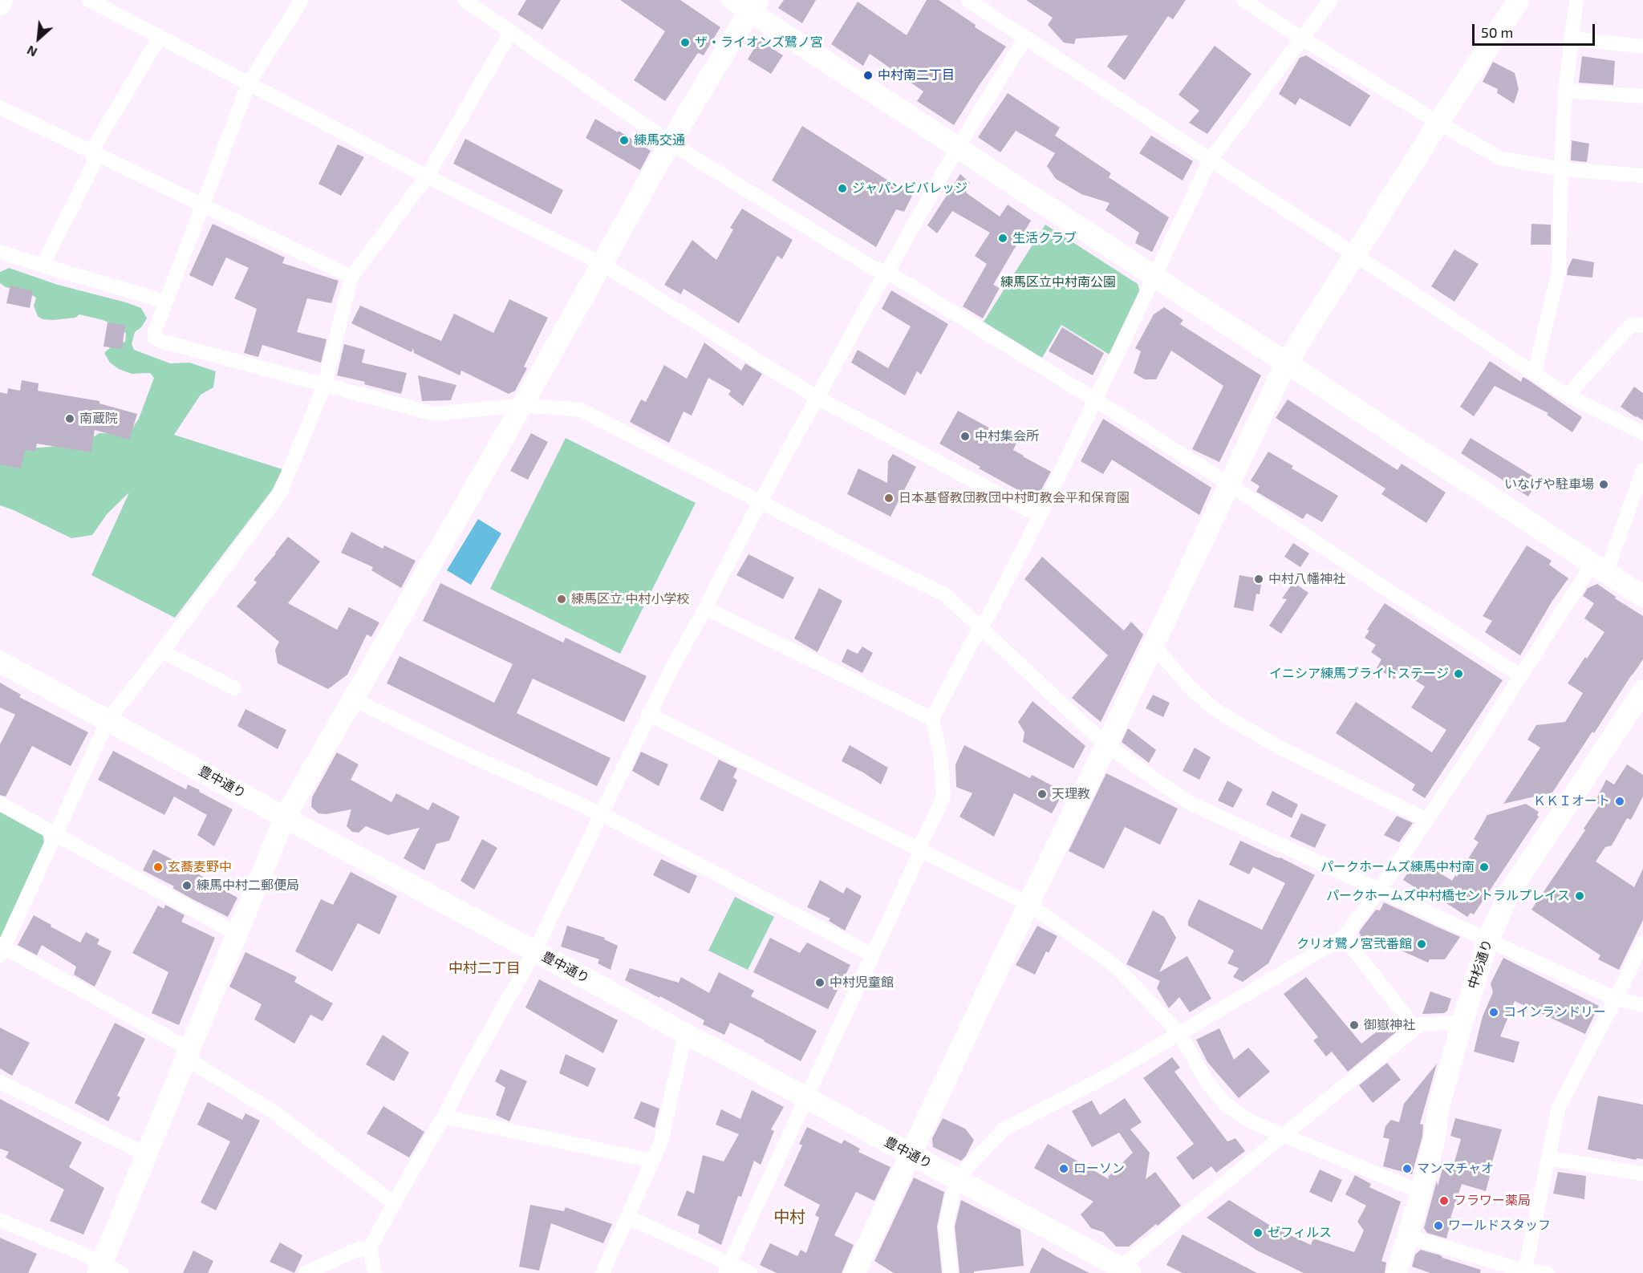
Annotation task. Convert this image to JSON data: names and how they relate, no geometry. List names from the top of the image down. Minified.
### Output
{"streets":{"street":["豊中通り","中杉通り"]},"districts":["中村二丁目","中村"],"parks":["練馬区立中村南公園"],"places":["ザ・ライオンズ鷺ノ宮","中村南二丁目","練馬交通","ジャパンビバレッジ","生活クラブ","南蔵院","中村集会所","いなげや駐車場","日本基督教団教団中村町教会平和保育園","中村八幡神社","練馬区立 中村小学校","イニシア練馬ブライトステージ","天理教","ＫＫＩオート","玄蕎麦野中","パークホームズ練馬中村南","練馬中村二郵便局","パークホームズ中村橋セントラルプレイス","クリオ鷺ノ宮弐番館","中村児童館","コインランドリー","御嶽神社","ローソン","マンマチャオ","フラワー薬局","ワールドスタッフ","ゼフィルス"],"scale_bar":"50 m","north":"bottom left"}
